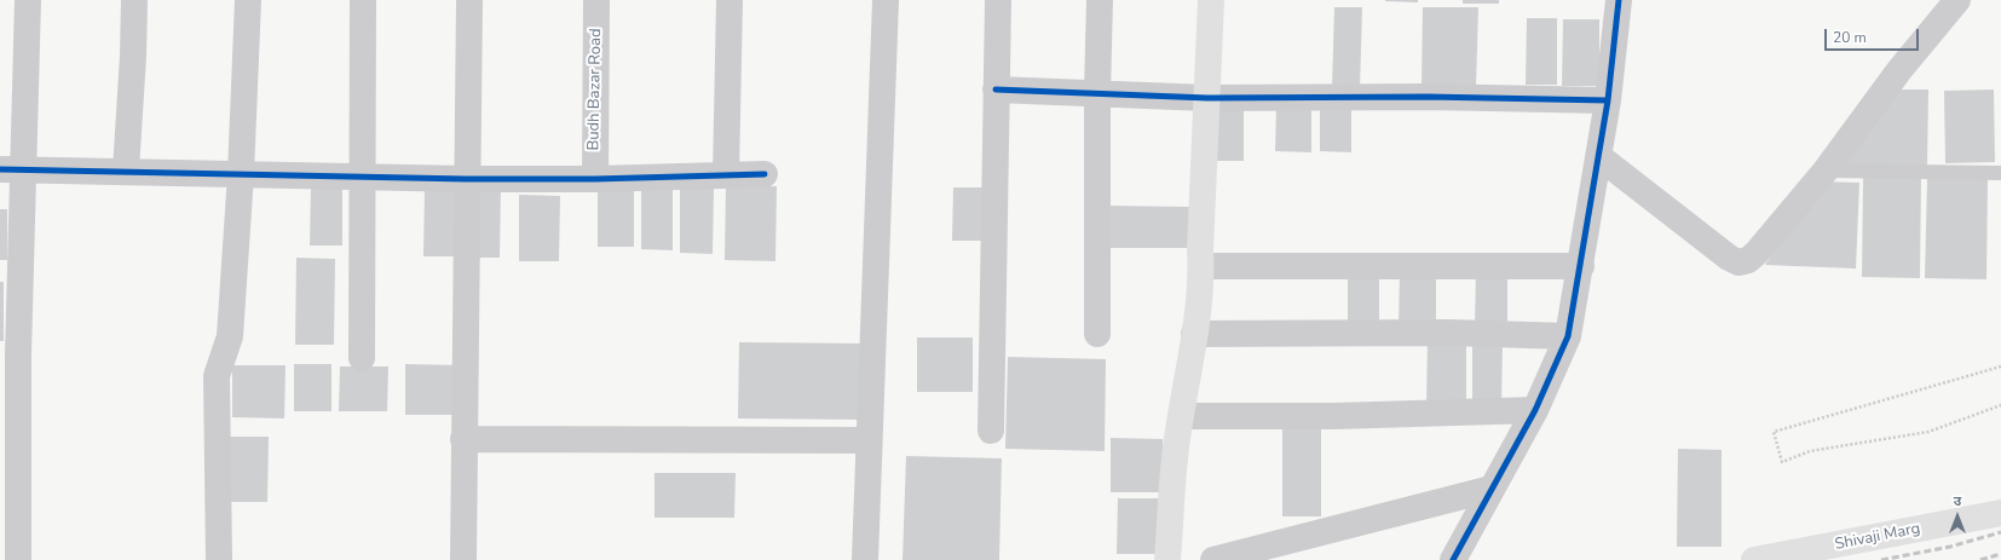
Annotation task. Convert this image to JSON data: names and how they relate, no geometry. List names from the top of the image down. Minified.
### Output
{"streets":{"street":["Budh Bazar Road","Shivaji Marg"]},"scale_bar":"20 m","north":"top"}
